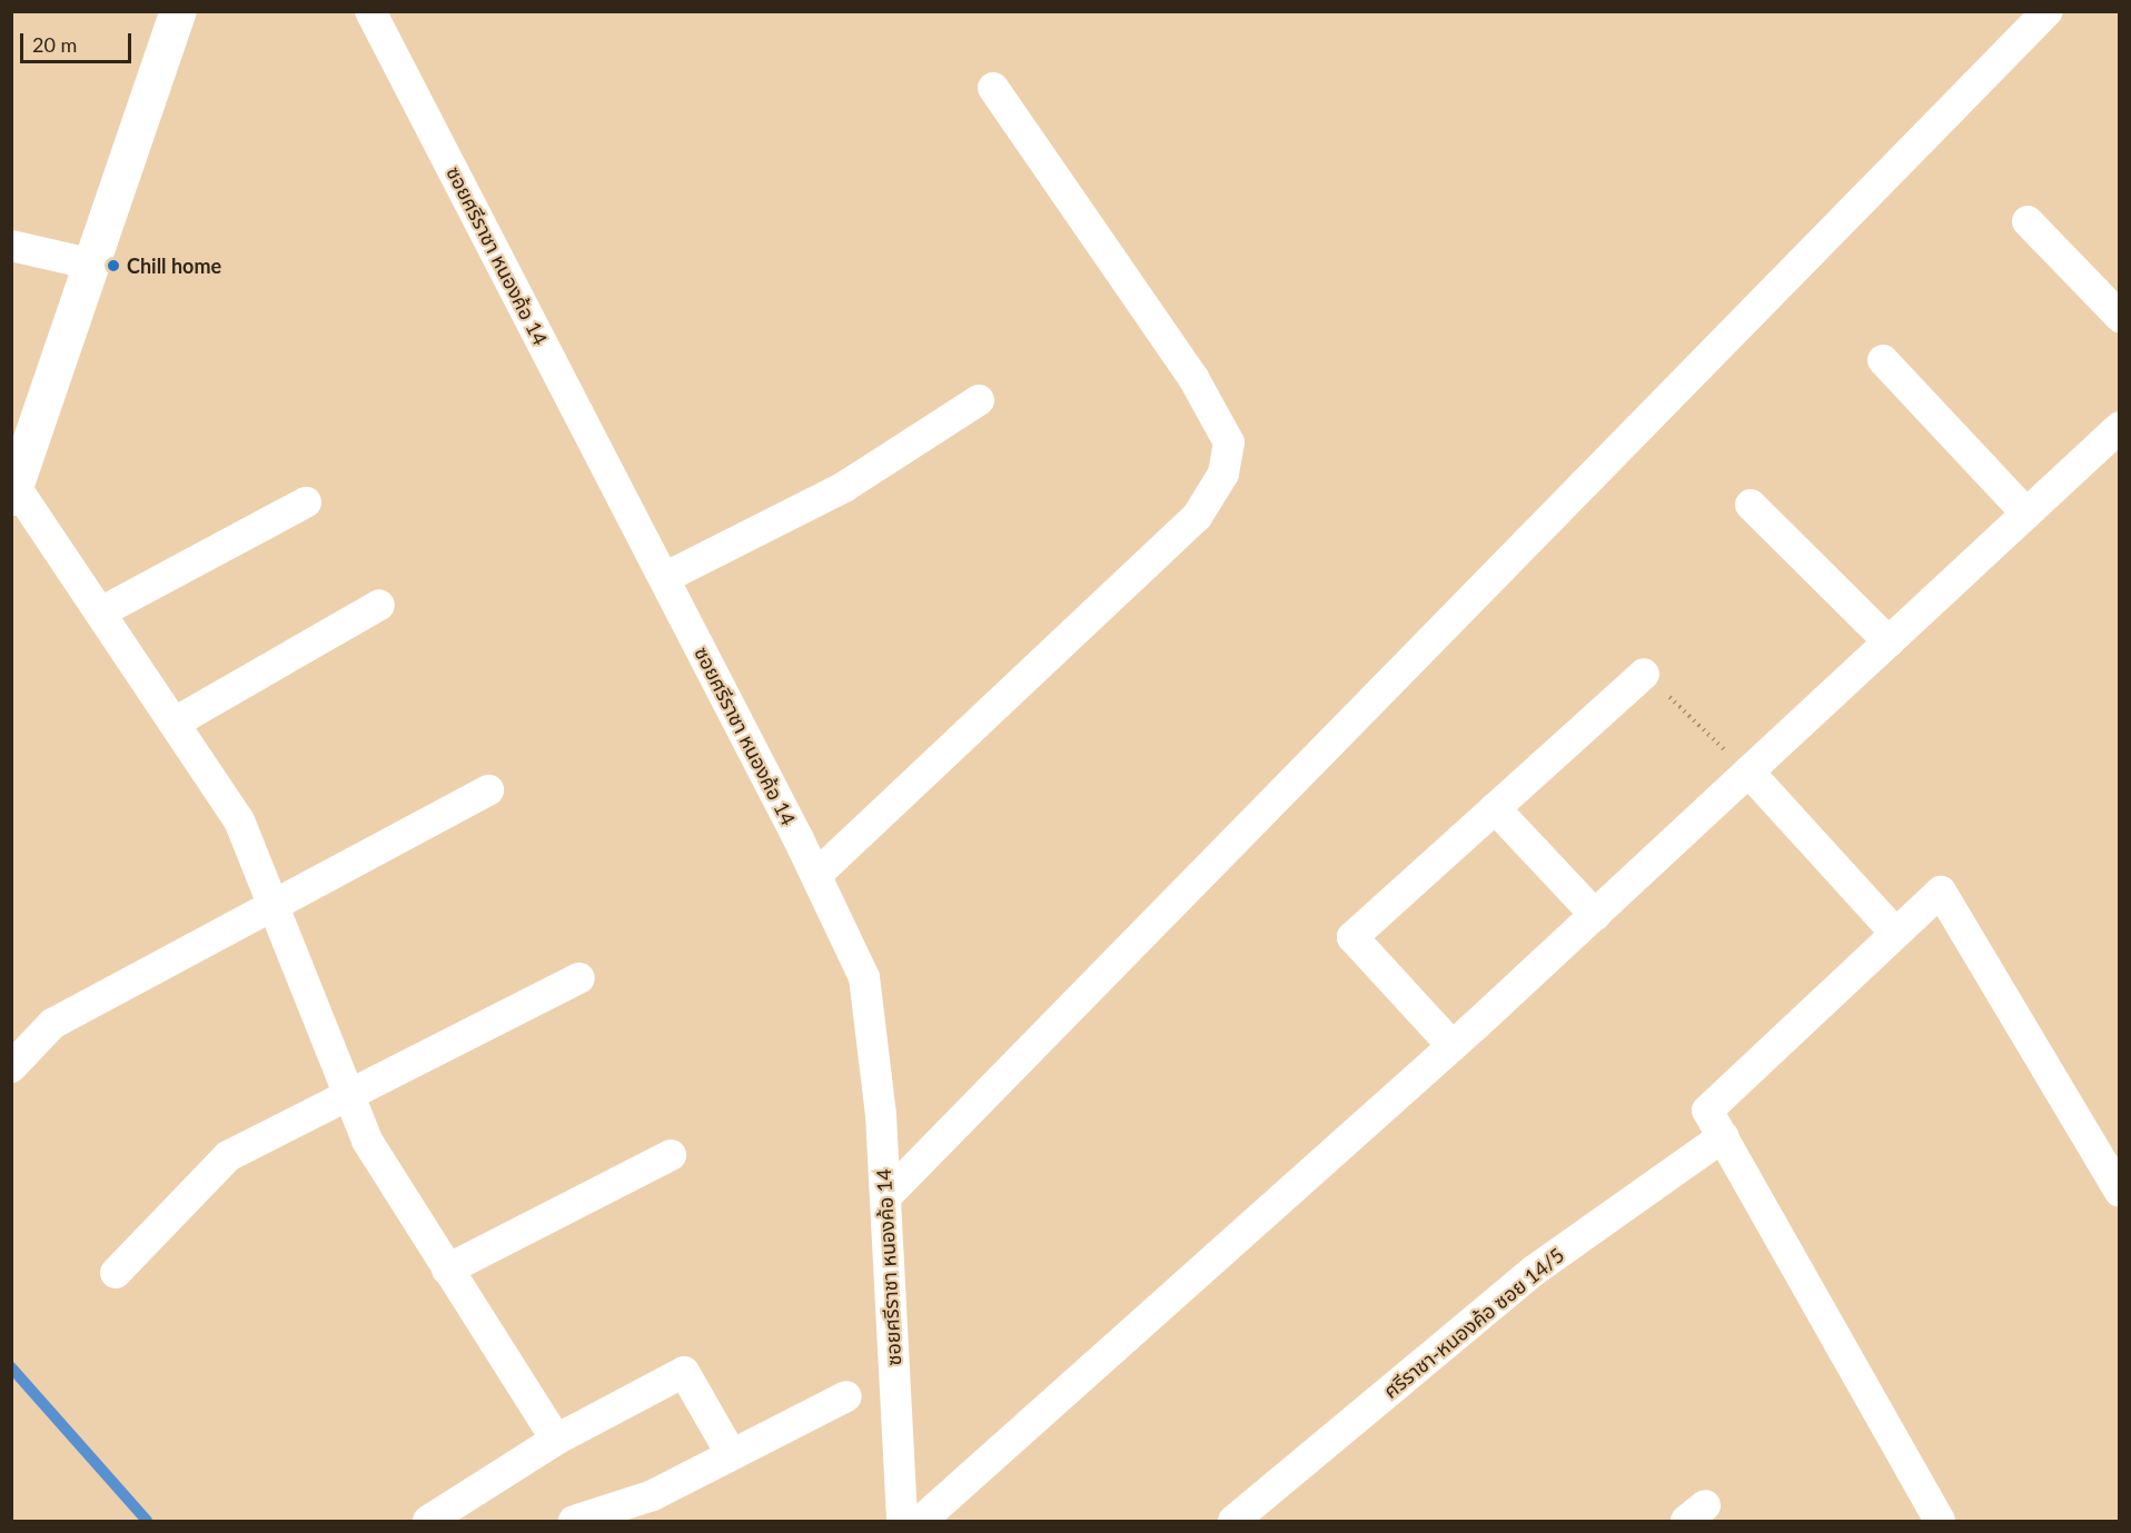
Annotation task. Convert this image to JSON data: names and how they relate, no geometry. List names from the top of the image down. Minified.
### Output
{"streets":{"street":["ซอยศรีราชา หนองค้อ 14","ศรีราชา-หนองค้อ ซอย 14/5"]},"places":["Chill home"],"scale_bar":"20 m"}
